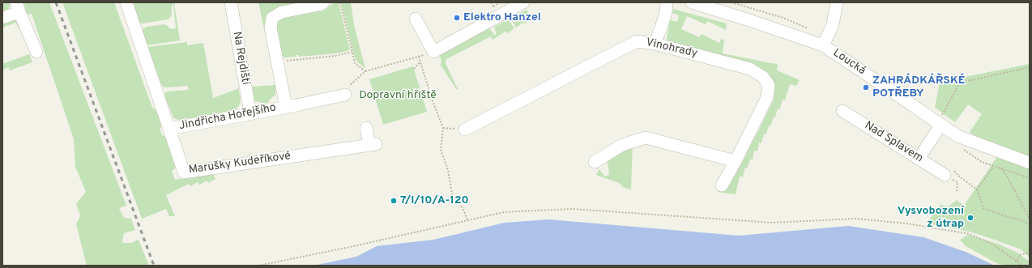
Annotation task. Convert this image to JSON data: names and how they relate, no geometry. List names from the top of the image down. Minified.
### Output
{"streets":{"street":["Vinohrady","Na Rejdišti","Loucká","Jindřicha Hořejšího","Nad Splavem","Marušky Kudeříkové"]},"crossings":[["Na Rejdišti","Jindřicha Hořejšího"],["Jindřicha Hořejšího","Marušky Kudeříkové"]],"parks":["Dopravní hřiště"],"places":["Elektro Hanzel","ZAHRÁDKÁŘSKÉ POTŘEBY","7/I/10/A-120","Vysvobození z útrap"]}
